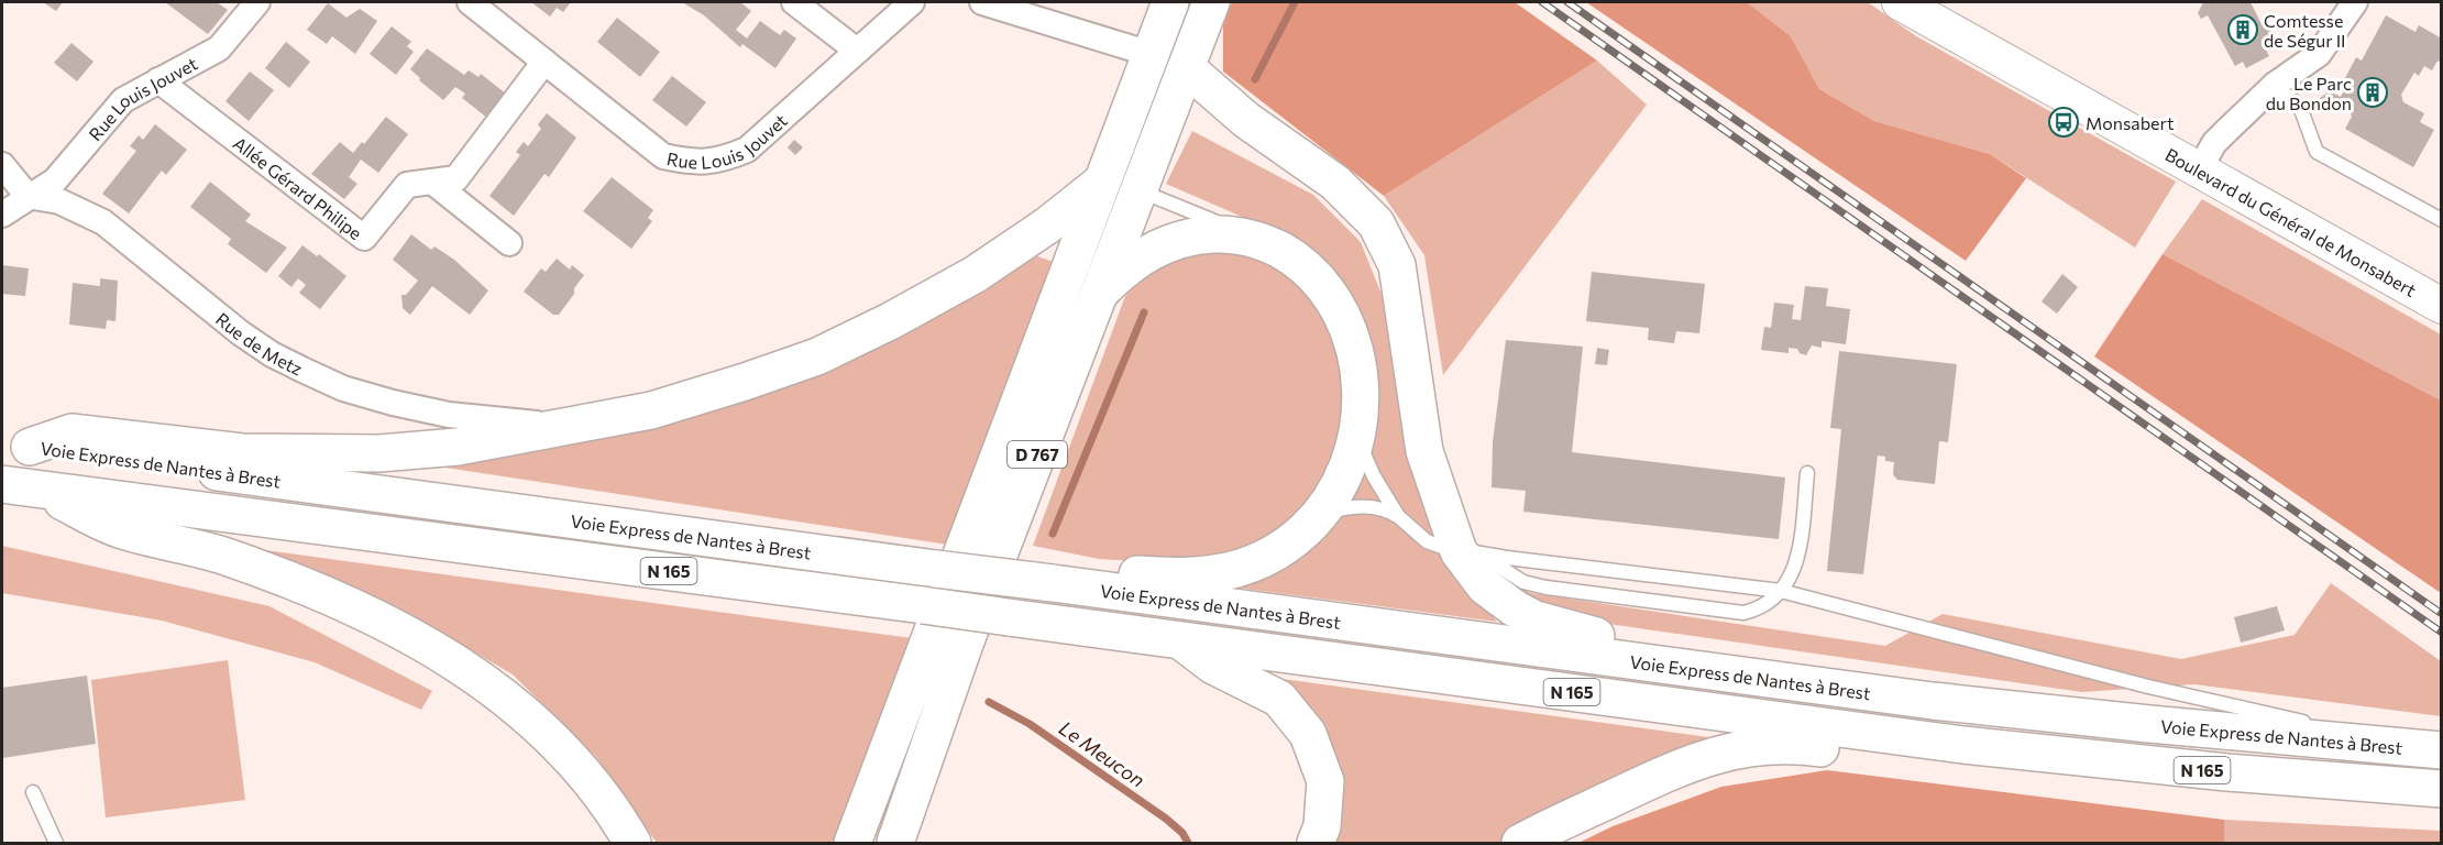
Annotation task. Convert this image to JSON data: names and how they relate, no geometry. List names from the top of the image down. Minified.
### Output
{"streets":{"main road":["Boulevard du Général de Monsabert","D 767","Voie Express de Nantes à Brest","N 165"],"street":["Rue Louis Jouvet","Allée Gérard Philipe","Rue de Metz"]},"crossings":[["Rue Louis Jouvet","Allée Gérard Philipe"],["Rue Louis Jouvet","Rue de Metz"]],"water":["Le Meucon"],"places":{"building":["Comtesse de Ségur II","Le Parc du Bondon"],"bus stop":["Monsabert"]}}
